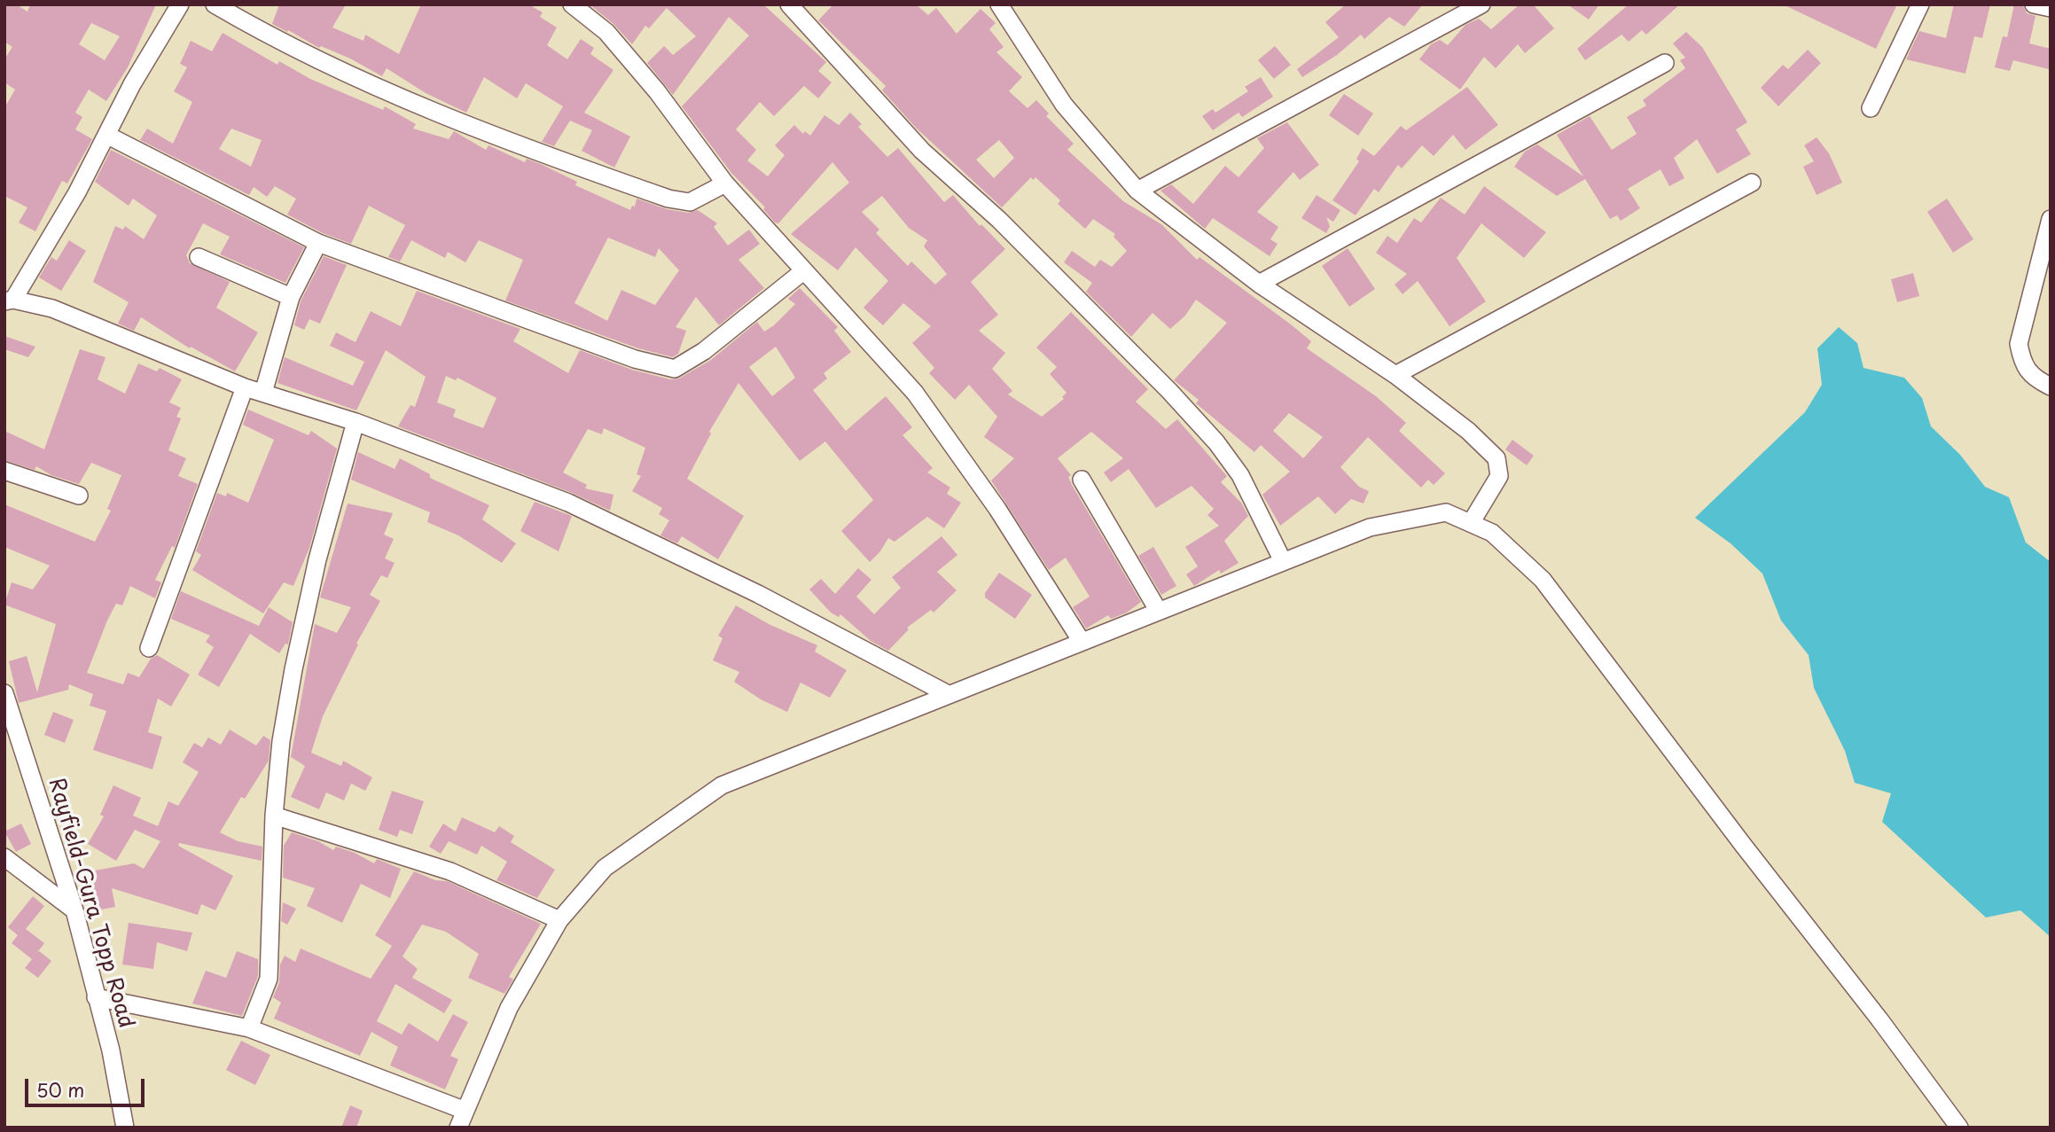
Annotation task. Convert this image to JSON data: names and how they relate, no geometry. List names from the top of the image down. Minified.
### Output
{"streets":{"street":["Rayfield-Gura Topp Road"]},"scale_bar":"50 m"}
